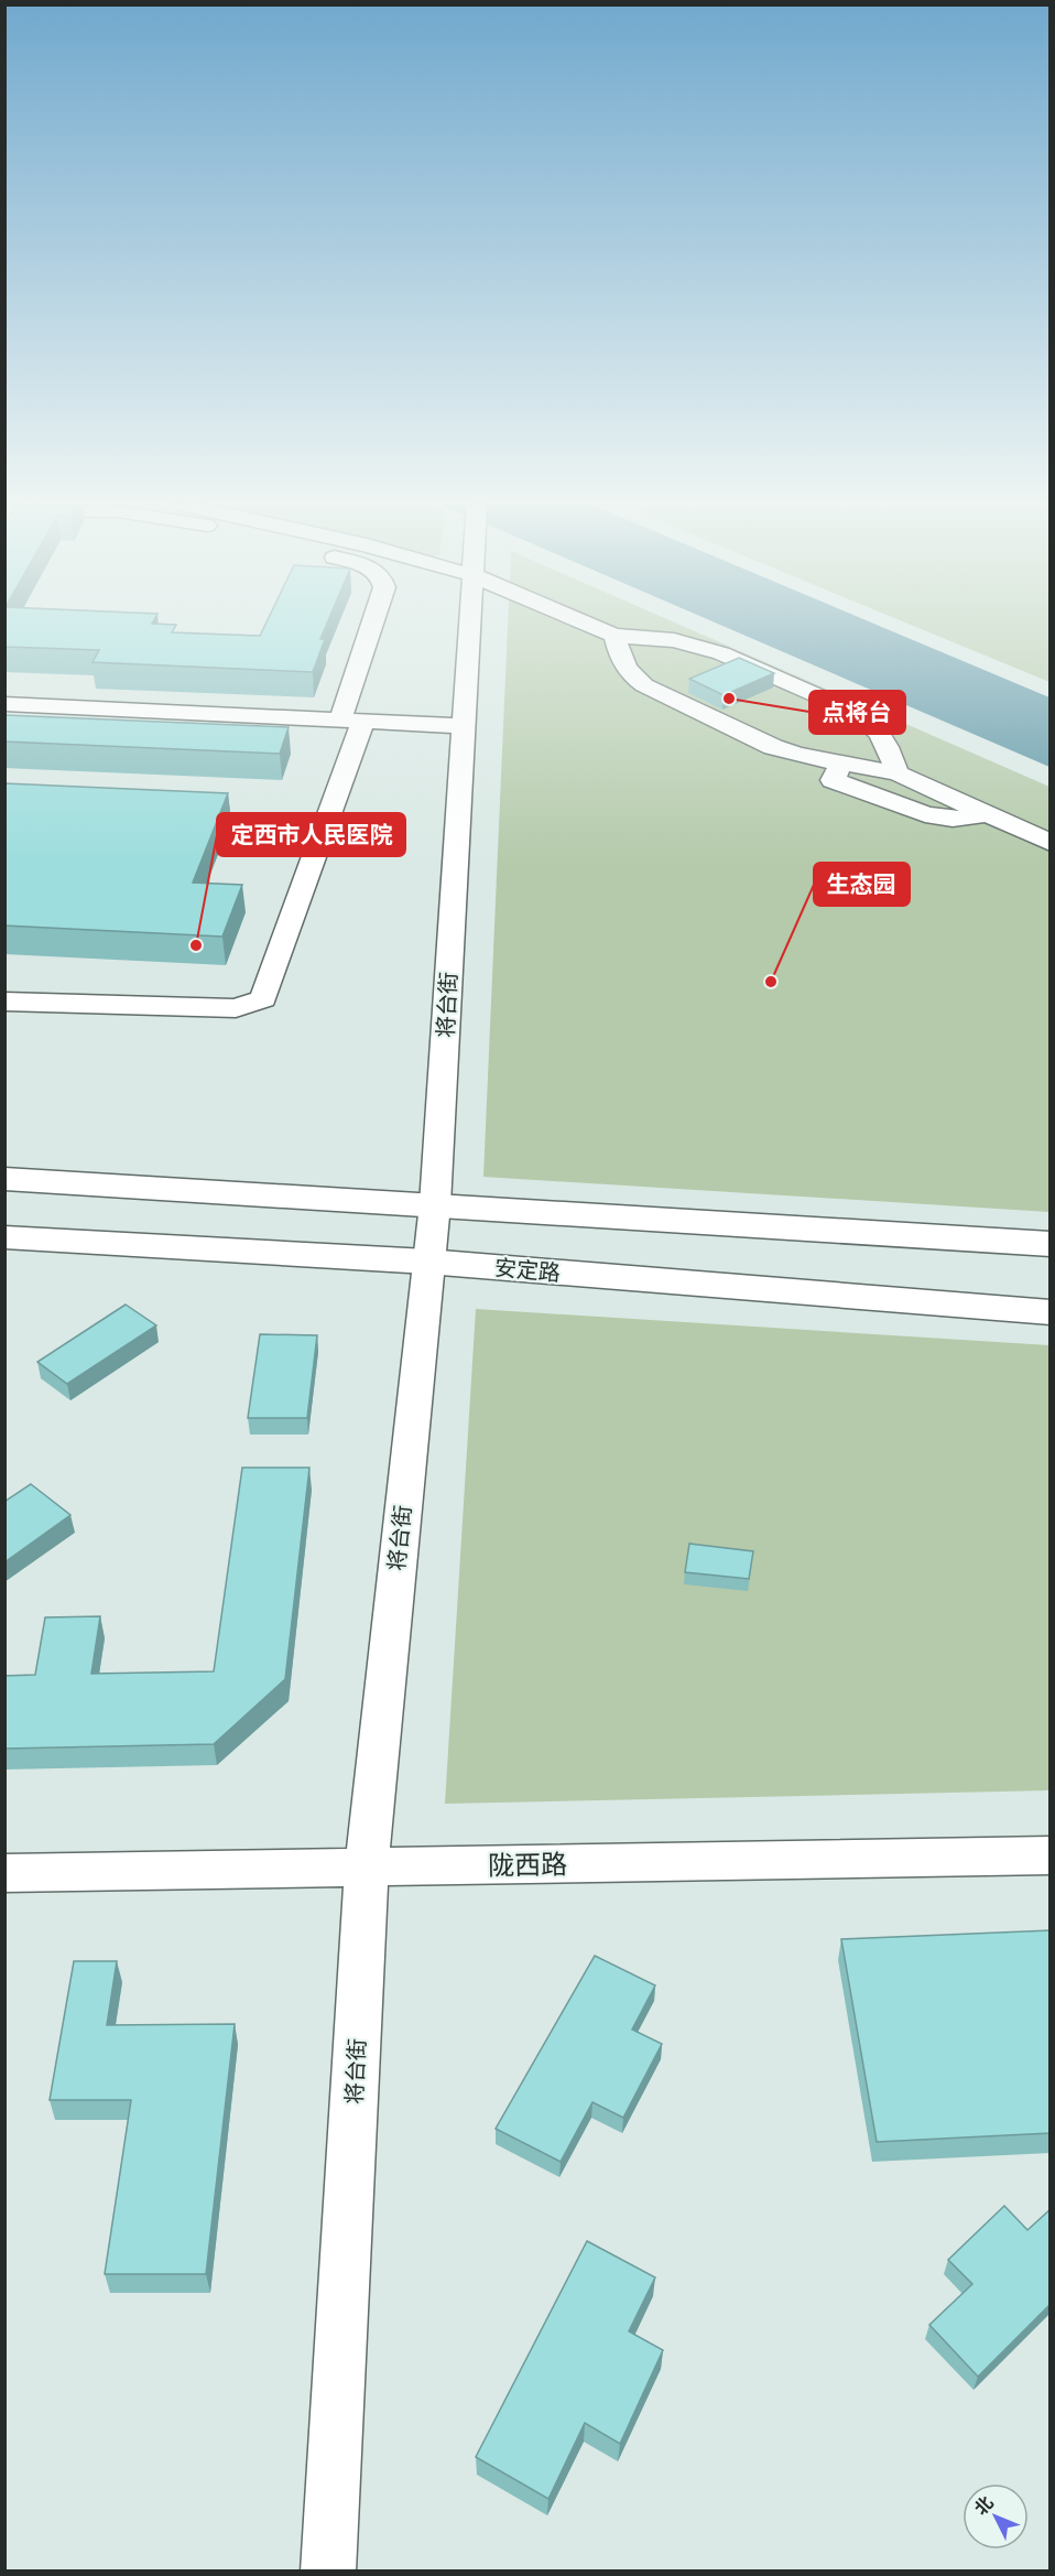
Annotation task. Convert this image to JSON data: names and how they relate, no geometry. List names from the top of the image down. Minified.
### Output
{"streets":{"main road":["安定路"],"street":["将台街","陇西路"]},"crossings":[["将台街","安定路"],["将台街","陇西路"]],"places":["点将台","定西市人民医院","生态园"],"north":"top left"}
